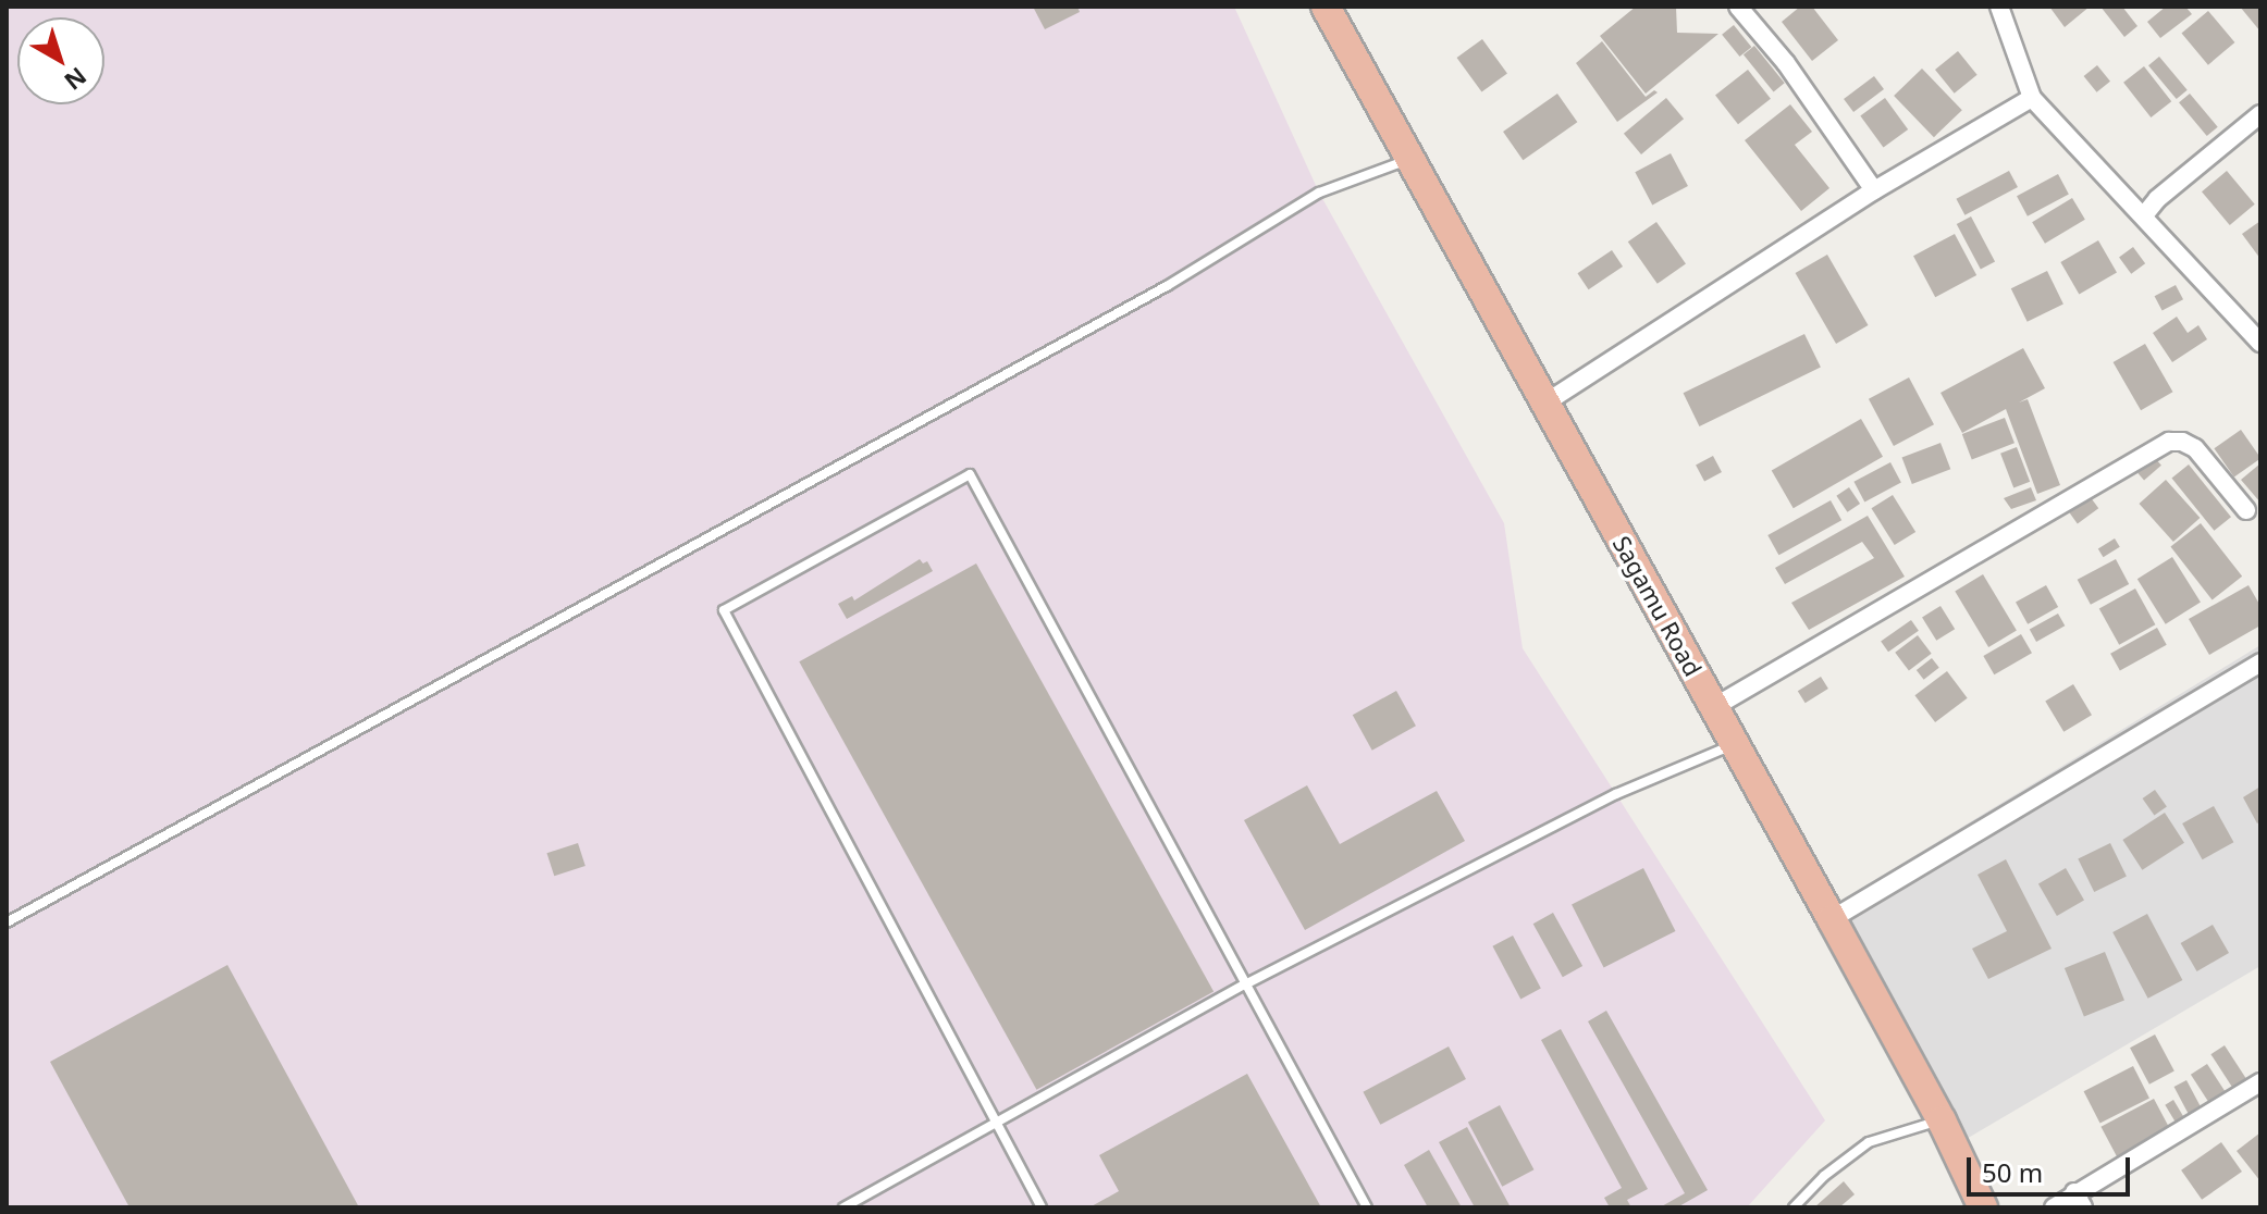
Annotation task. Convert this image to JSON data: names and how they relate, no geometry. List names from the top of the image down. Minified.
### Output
{"streets":{"highway":["Sagamu Road"]},"scale_bar":"50 m","north":"bottom right"}
